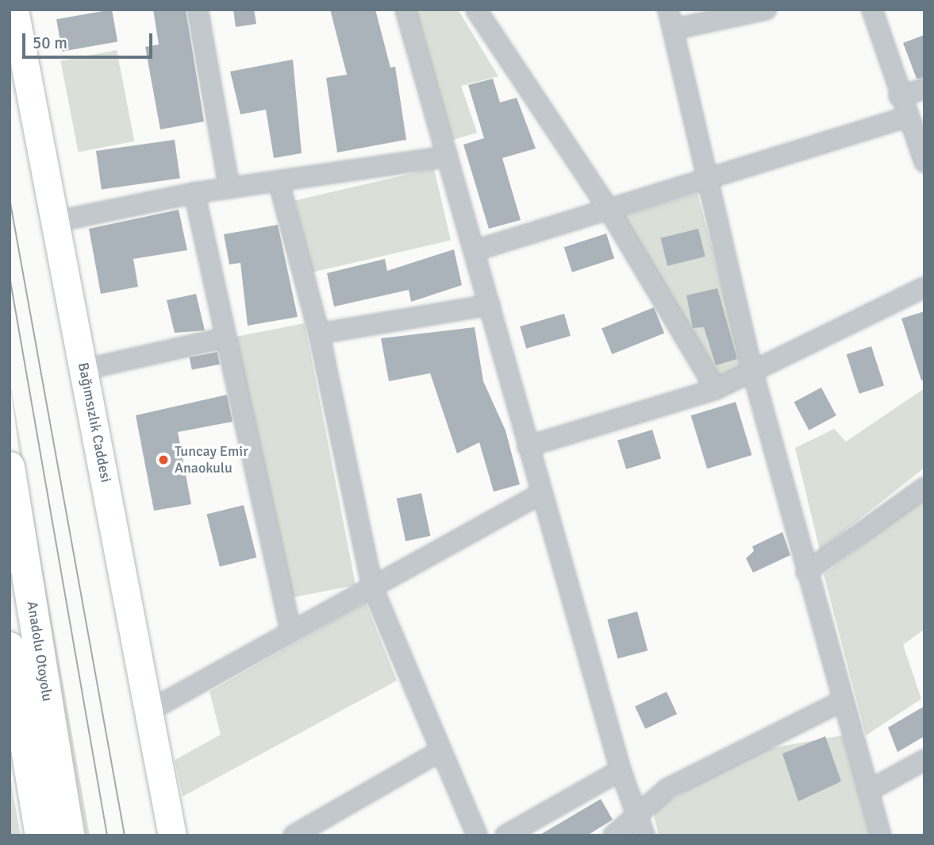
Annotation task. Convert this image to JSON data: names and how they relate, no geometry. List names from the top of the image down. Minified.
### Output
{"streets":{"highway":["Anadolu Otoyolu"],"main road":["Bağımsızlık Caddesi"]},"places":["Tuncay Emir Anaokulu"],"scale_bar":"50 m"}
